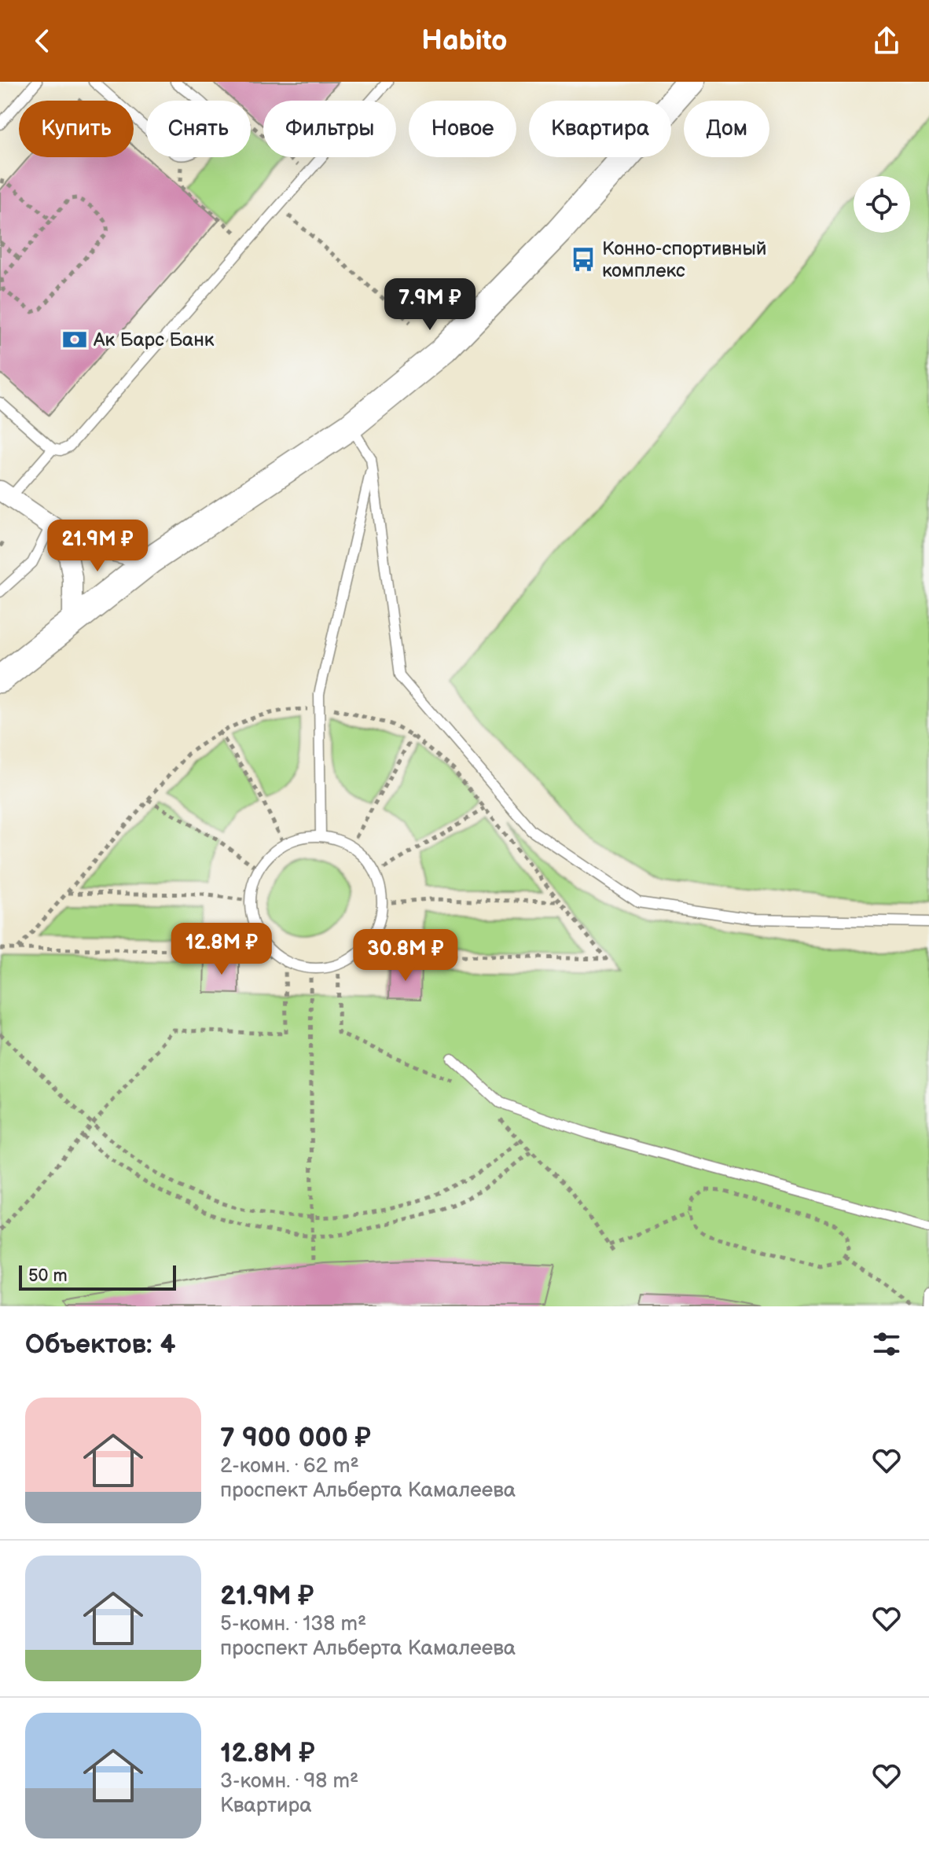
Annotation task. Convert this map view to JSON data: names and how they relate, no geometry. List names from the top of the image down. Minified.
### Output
{"places":{"bus stop":["Конно-спортивный комплекс"],"bank":["Ак Барс Банк"]},"scale_bar":"50 m","page":{"header":"Habito","chip":["Купить","Снять","Фильтры","Новое","Квартира","Дом"],"price":["7.9M ₽","21.9M ₽","12.8M ₽","30.8M ₽"],"scale":"50 m","heading":"Объектов: 4","list":[{"name":"7 900 000 ₽","note":"2-комн. · 62 m² · проспект Альберта Камалеева"},{"name":"21.9M ₽","note":"5-комн. · 138 m² · проспект Альберта Камалеева"},{"name":"12.8M ₽","note":"3-комн. · 98 m² · Квартира"}]}}
